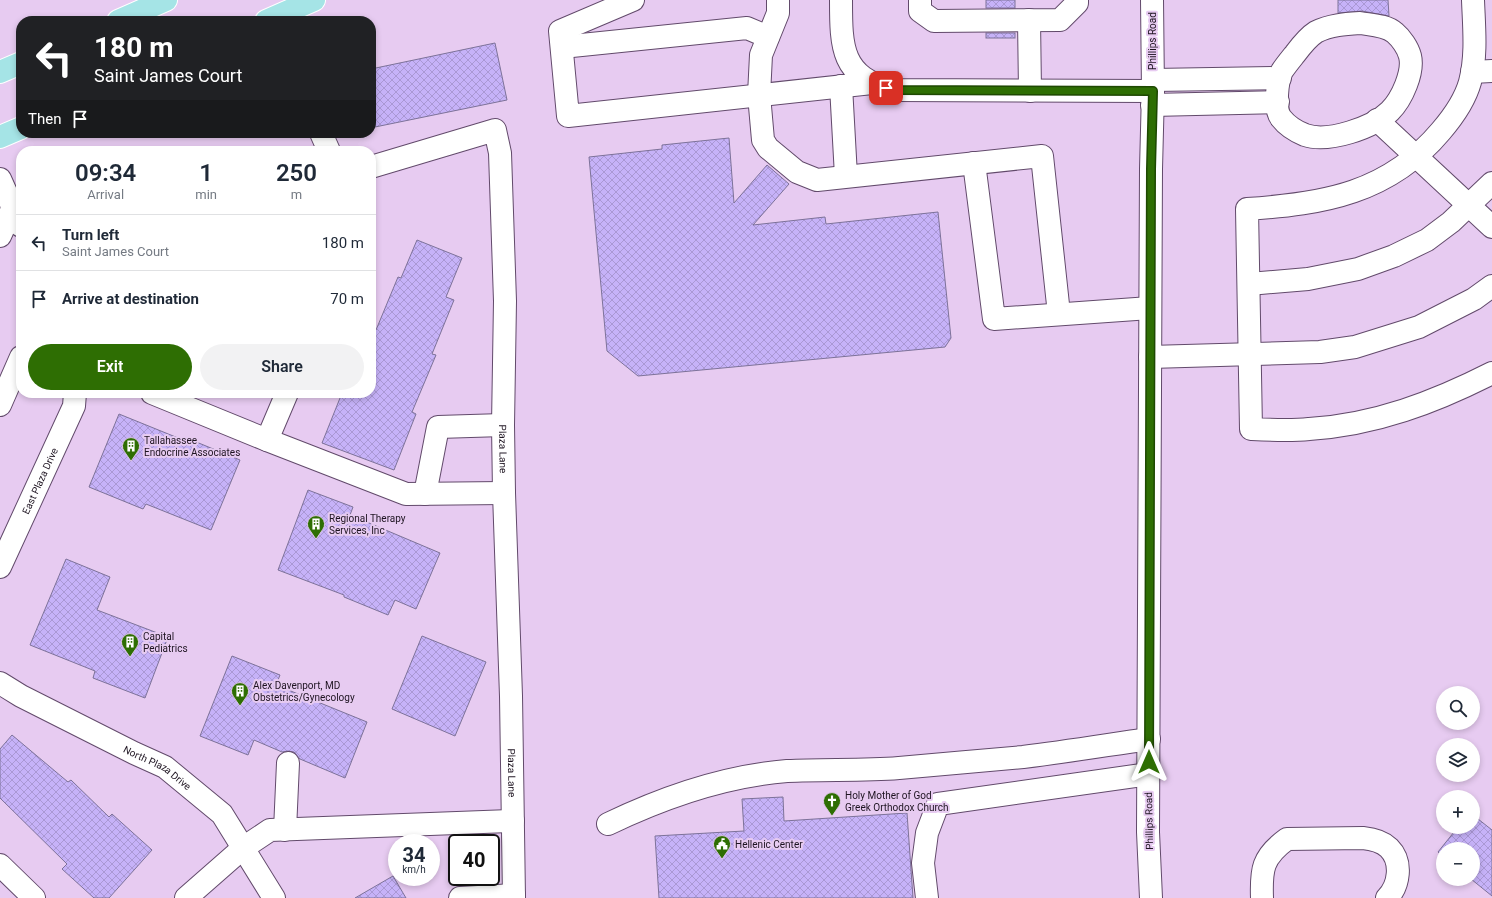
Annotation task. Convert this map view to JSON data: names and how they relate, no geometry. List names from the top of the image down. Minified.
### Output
{"streets":{"street":["Phillips Road","Plaza Lane","East Plaza Drive","North Plaza Drive"]},"places":{"building":["Tallahassee Endocrine Associates","Regional Therapy Services, Inc","Capital Pediatrics","Alex Davenport, MD Obstetrics/Gynecology"],"church":["Holy Mother of God Greek Orthodox Church"],"public building":["Hellenic Center"]},"page":{"turn":["180 m","Saint James Court"],"then":"Then","eta":["09:34","Arrival","1","min","250","m"],"list":[{"name":"Turn left","note":"Saint James Court","value":"180 m"},{"name":"Arrive at destination","value":"70 m"}],"buttons":["Exit","Share"],"map_buttons":["+","−"],"speed":"34 km/h","limit":"40"}}
